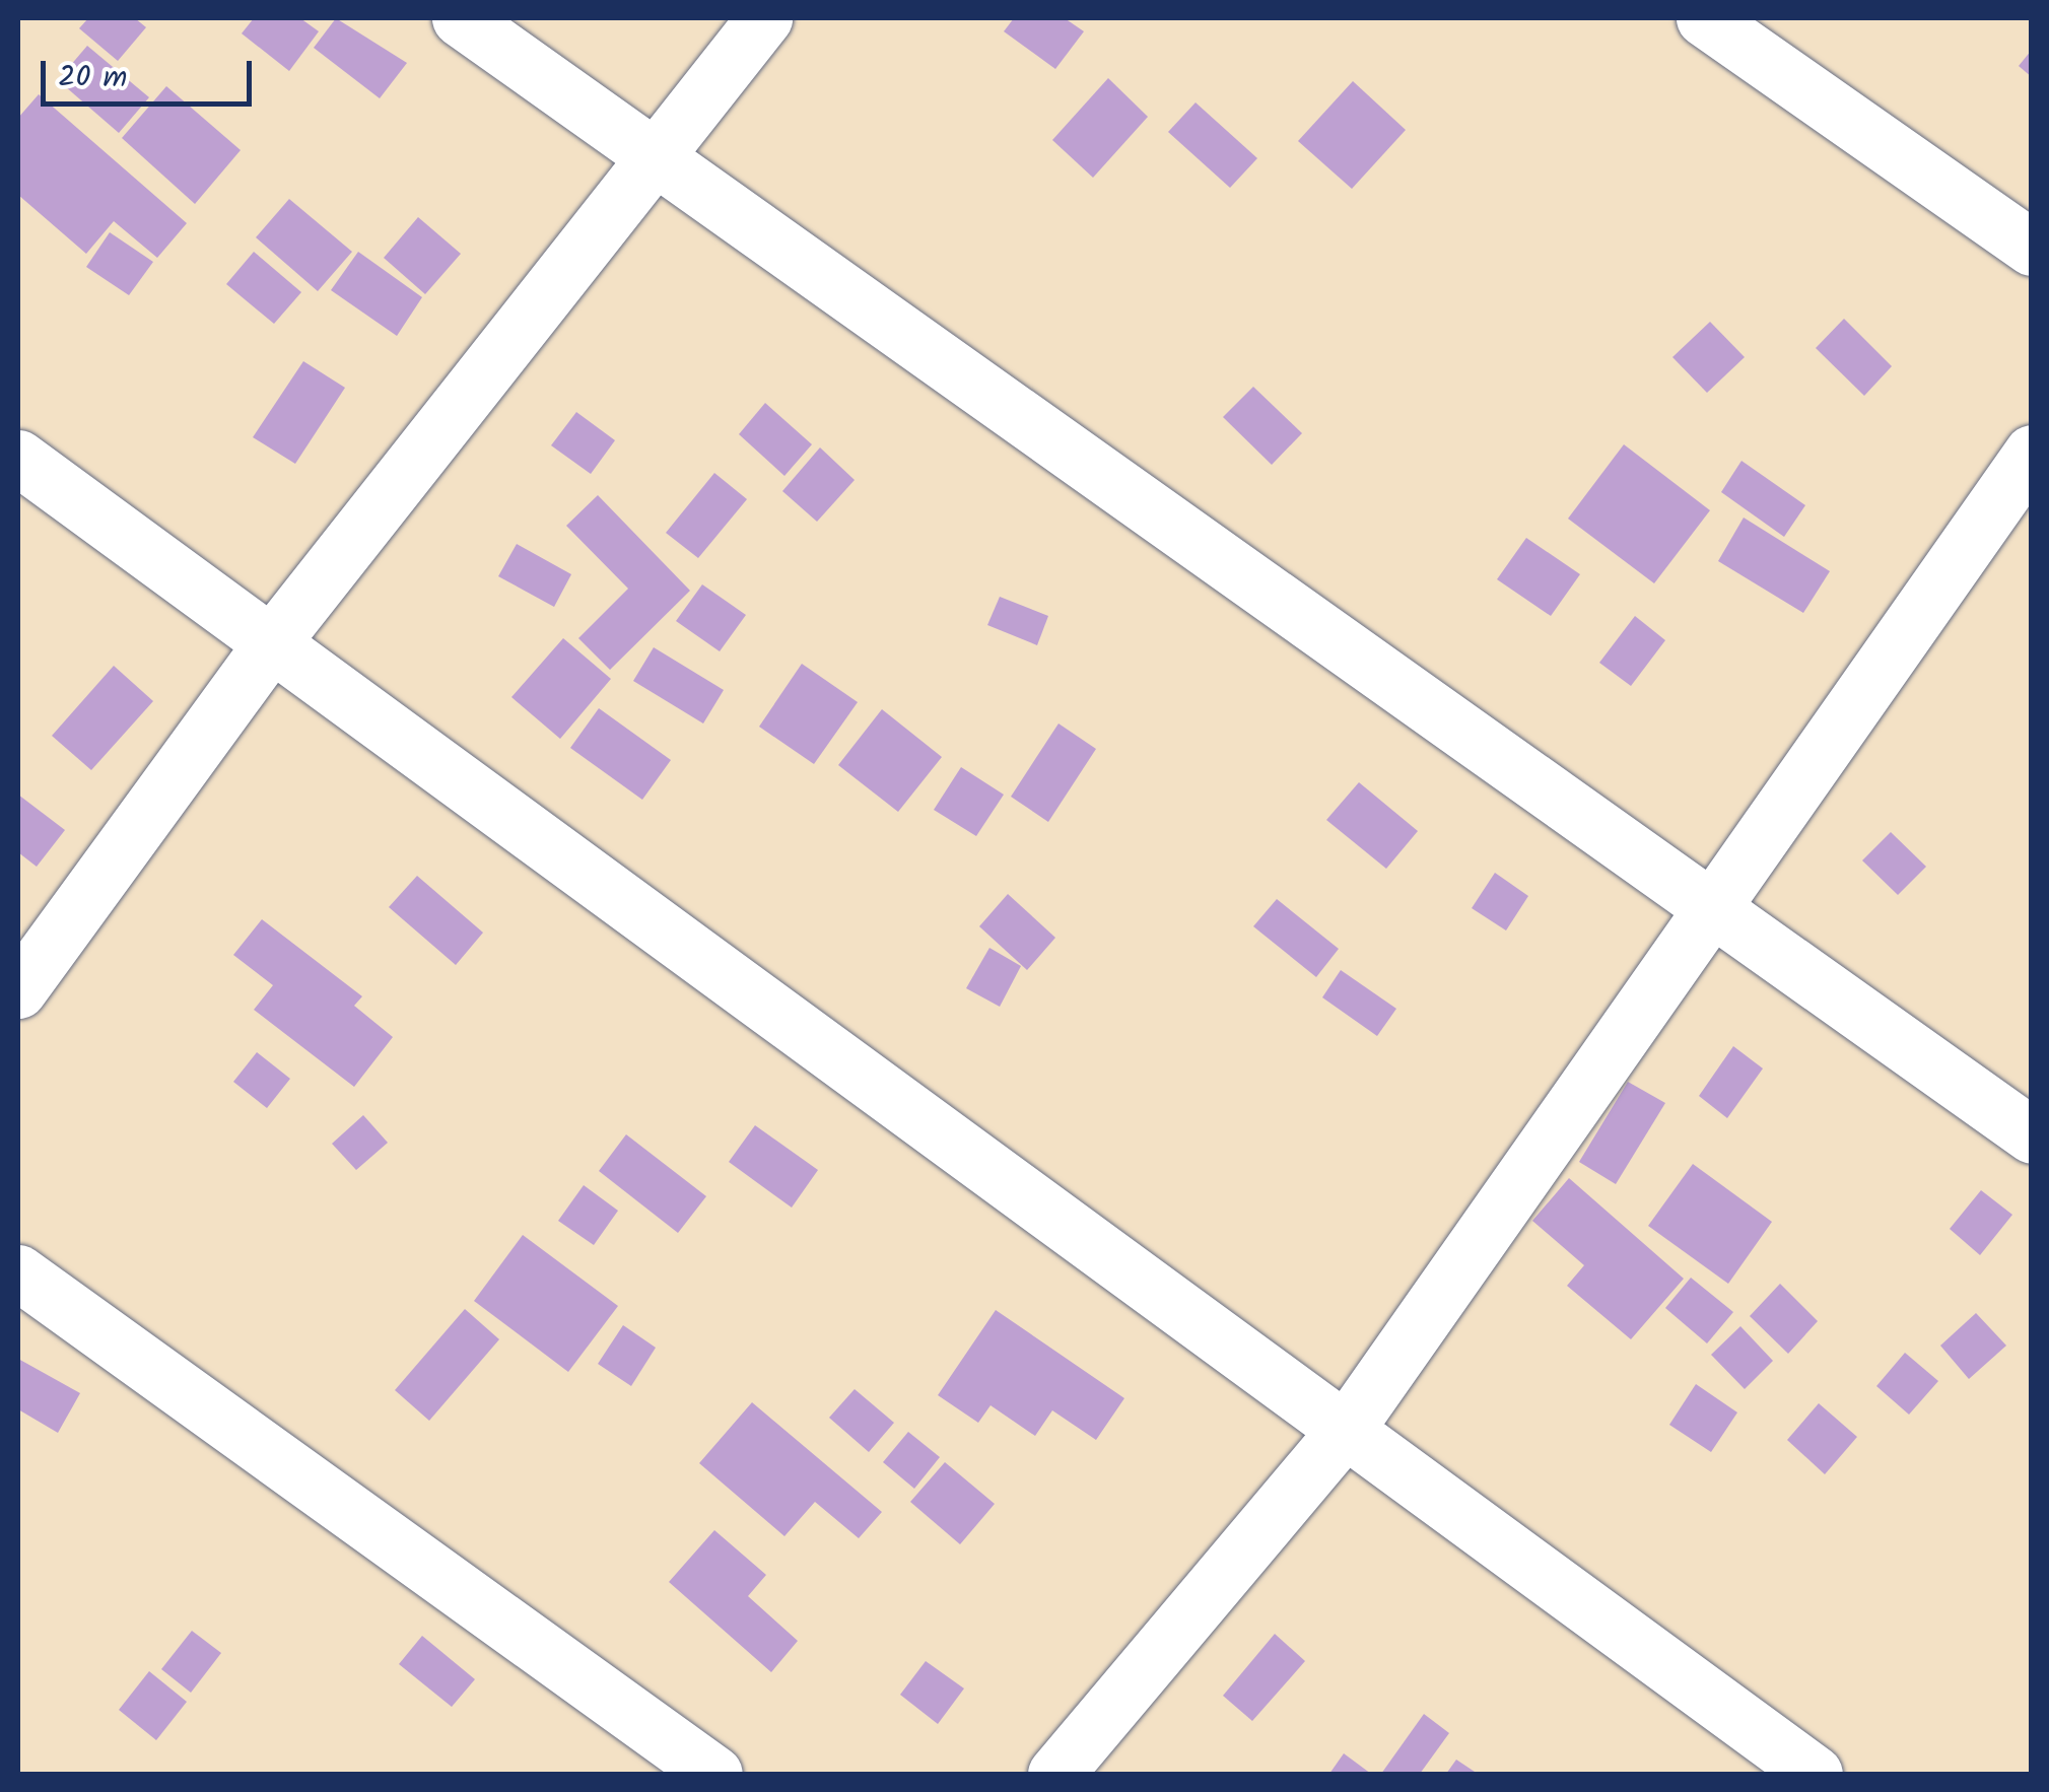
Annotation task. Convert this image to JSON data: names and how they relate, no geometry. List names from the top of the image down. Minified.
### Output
{"scale_bar":"20 m"}
